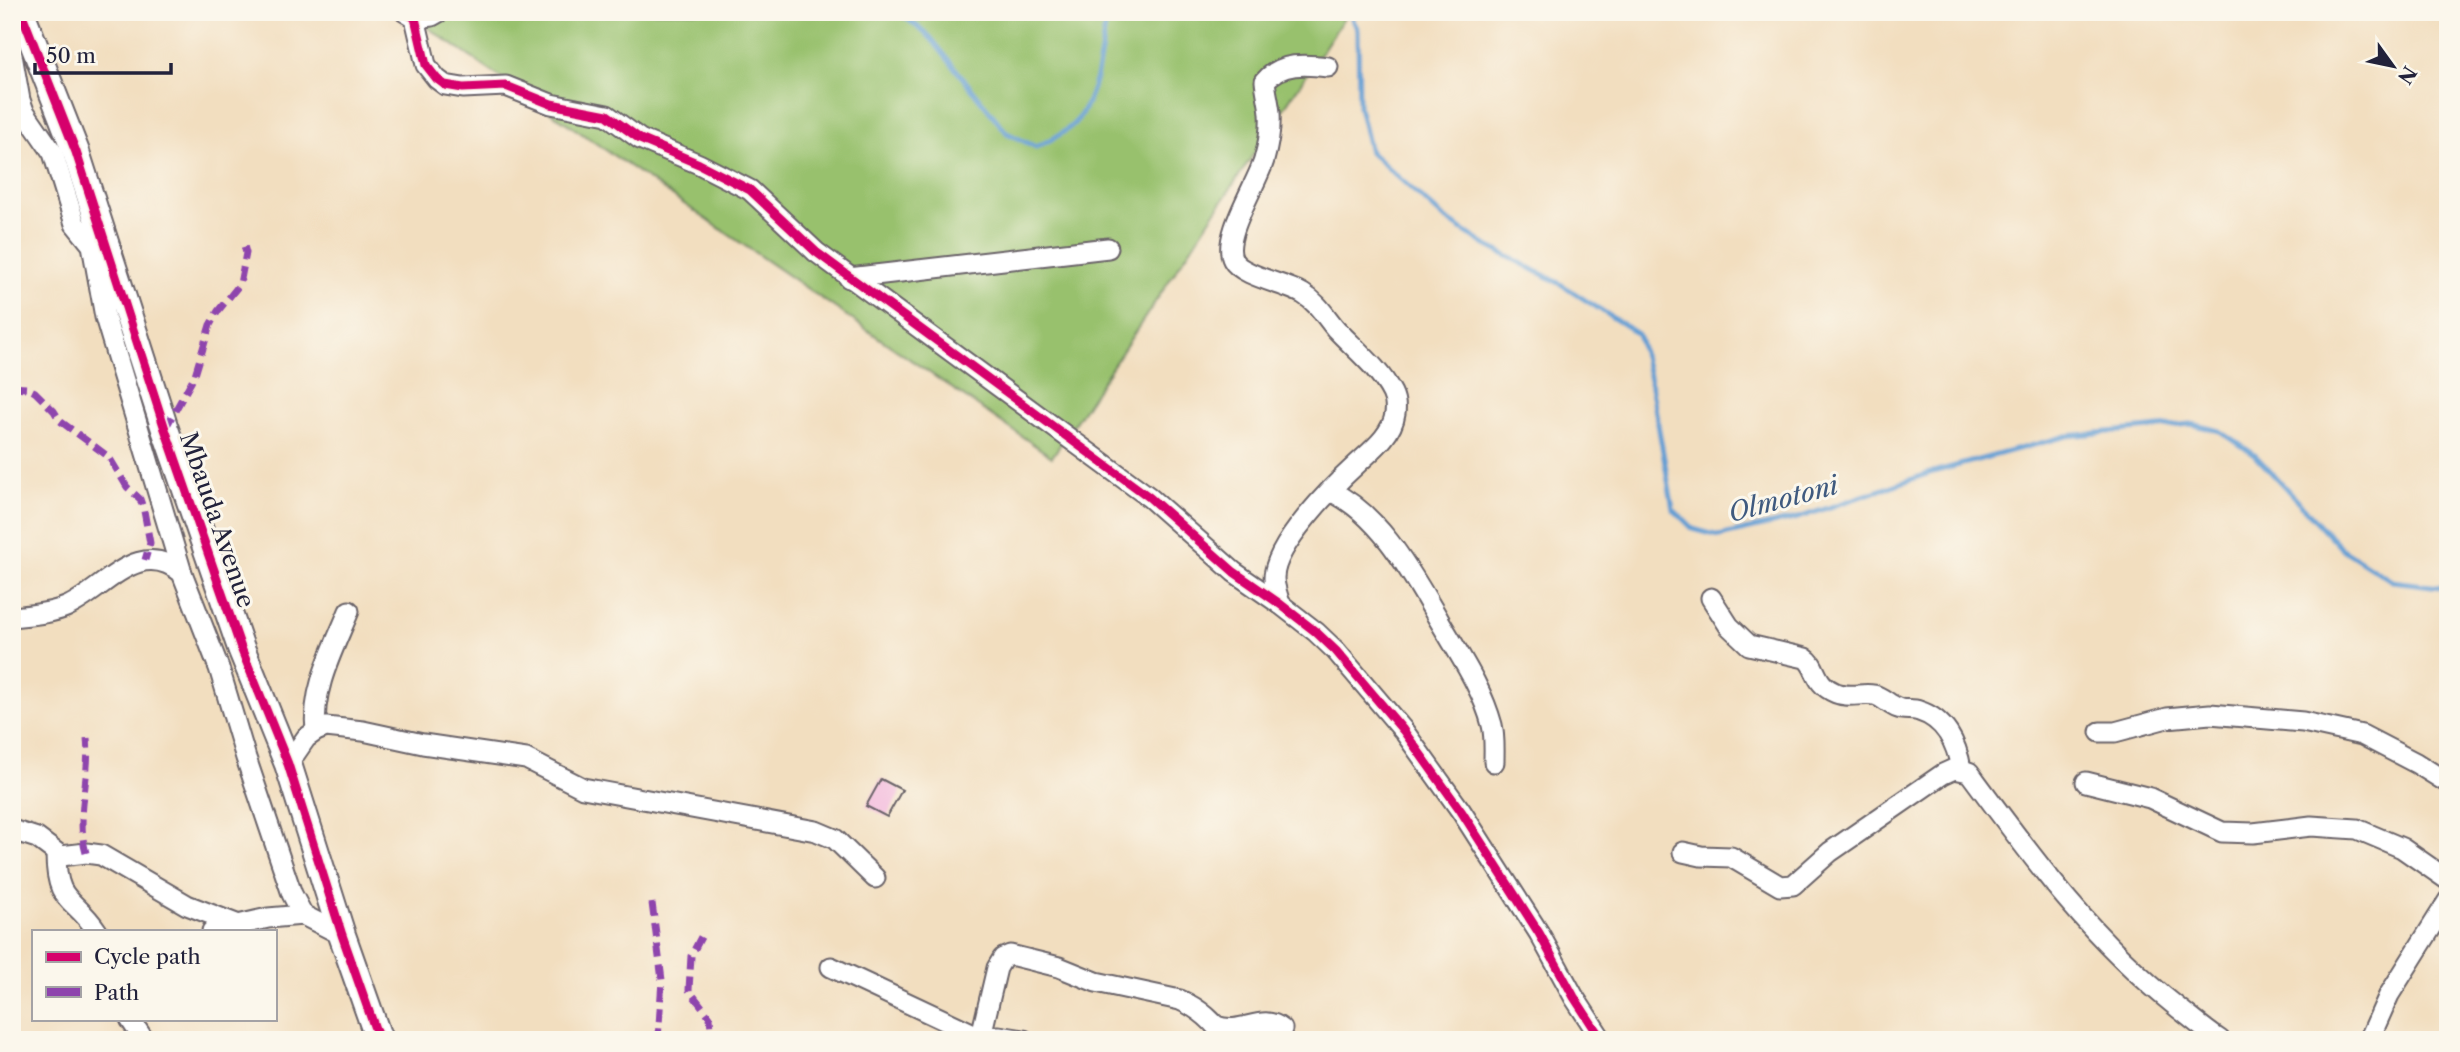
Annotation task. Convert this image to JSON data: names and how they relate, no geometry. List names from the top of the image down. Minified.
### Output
{"streets":{"street":["Mbauda Avenue"]},"water":["Olmotoni"],"legend":["Cycle path","Path"],"scale_bar":"50 m","north":"bottom right"}
